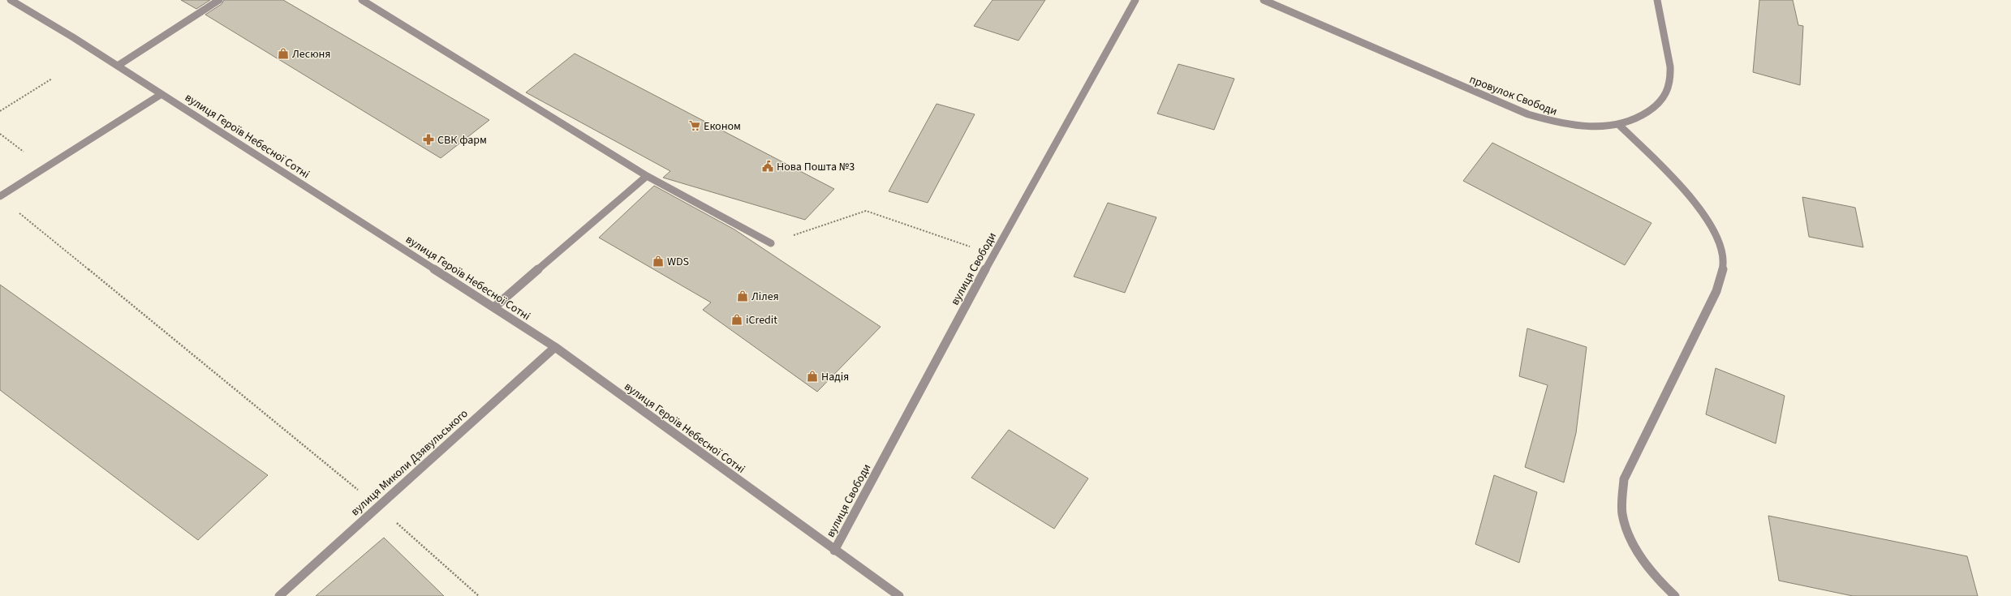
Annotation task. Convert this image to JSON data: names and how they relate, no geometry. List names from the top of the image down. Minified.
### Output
{"streets":{"street":["провулок Свободи","вулиця Героїв Небесної Сотні","вулиця Свободи","вулиця Миколи Дзявульського"]},"crossings":[["вулиця Героїв Небесної Сотні","вулиця Свободи"],["вулиця Героїв Небесної Сотні","вулиця Миколи Дзявульського"]],"places":{"shop":["Лесюня","WDS","Лілея","iCredit","Надія"],"supermarket":["Економ"],"pharmacy":["СВК фарм"],"public building":["Нова Пошта №3"]}}
